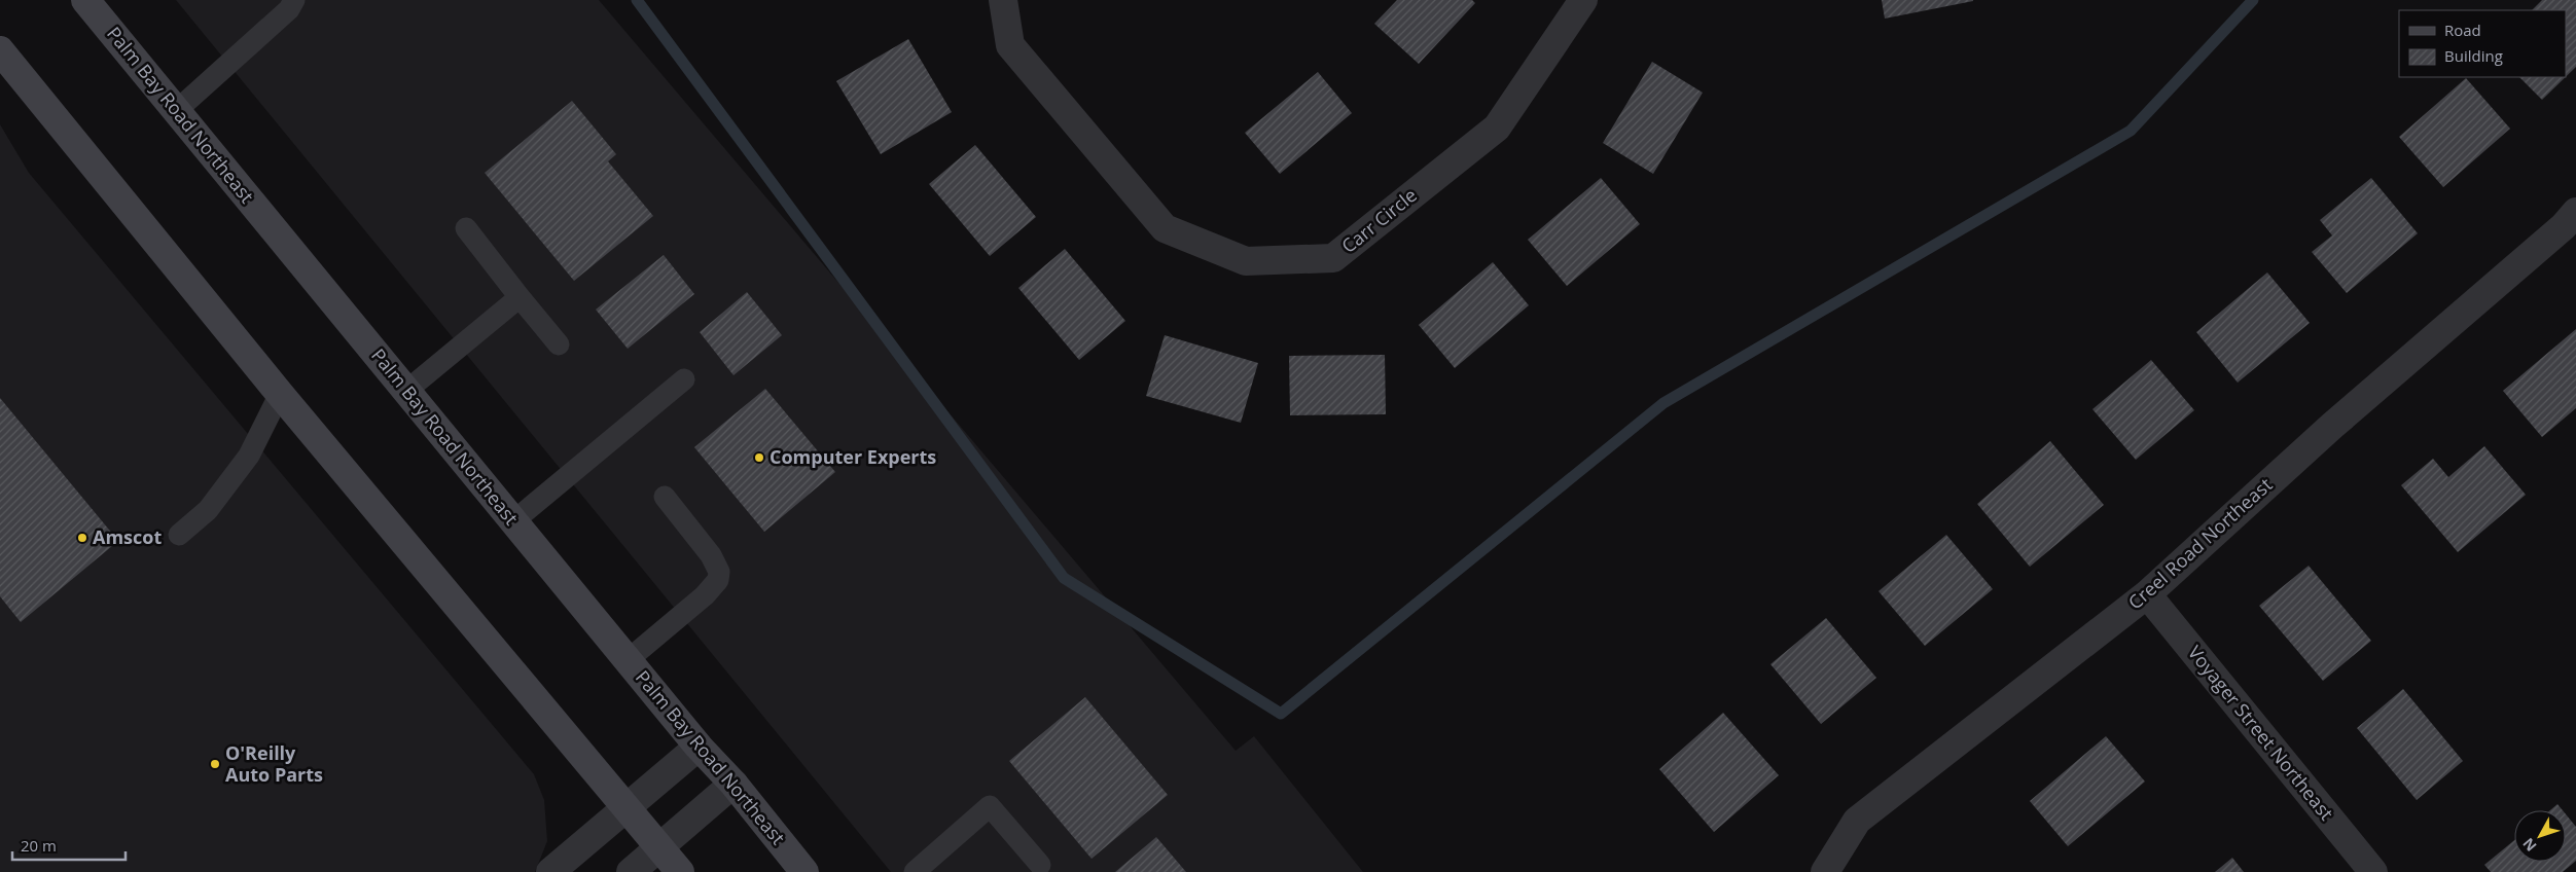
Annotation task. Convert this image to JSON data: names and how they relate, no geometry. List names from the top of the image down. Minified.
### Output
{"streets":{"main road":["Palm Bay Road Northeast"],"street":["Carr Circle","Creel Road Northeast","Voyager Street Northeast"]},"crossings":[["Creel Road Northeast","Voyager Street Northeast"]],"places":["Computer Experts","Amscot","O'Reilly Auto Parts"],"legend":["Road","Building"],"scale_bar":"20 m","north":"bottom left"}
